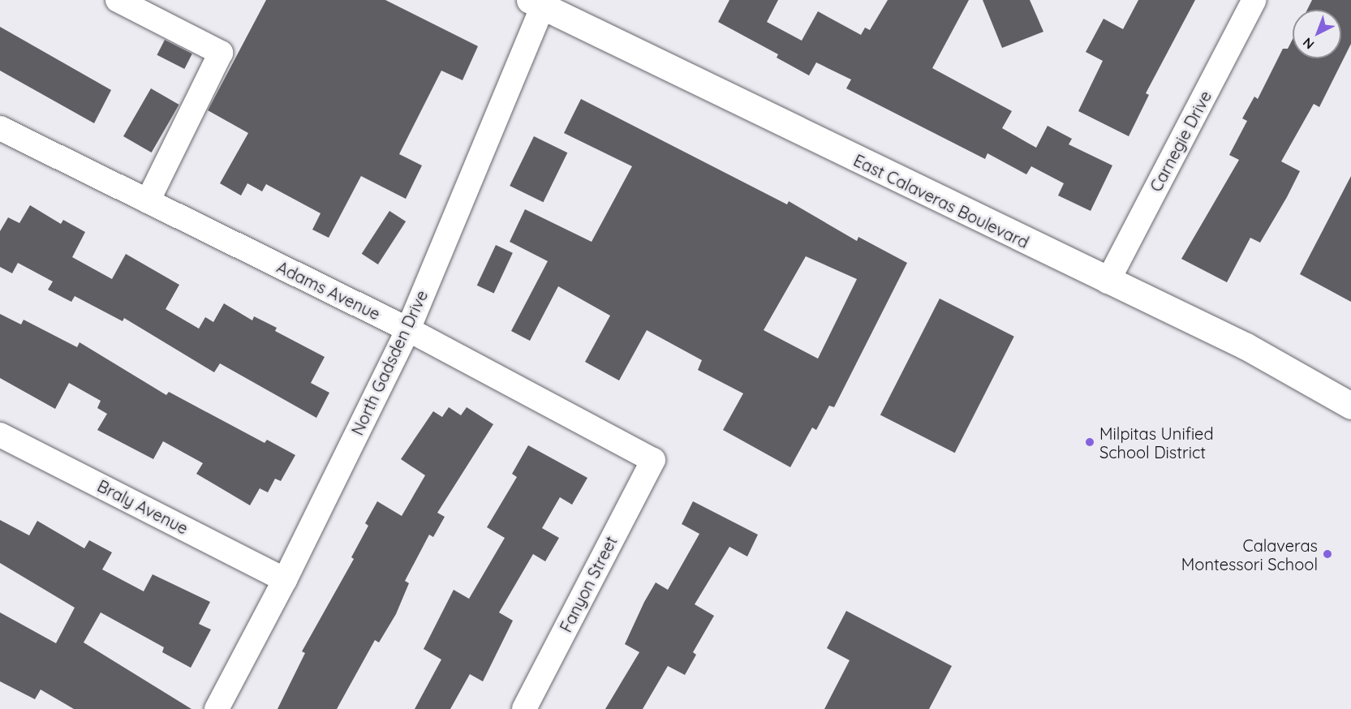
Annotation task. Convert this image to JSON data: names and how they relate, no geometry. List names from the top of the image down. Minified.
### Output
{"streets":{"main road":["East Calaveras Boulevard"],"street":["Carnegie Drive","Adams Avenue","North Gadsden Drive","Braly Avenue","Fanyon Street"]},"crossings":[["Carnegie Drive","East Calaveras Boulevard"],["East Calaveras Boulevard","North Gadsden Drive"],["Adams Avenue","North Gadsden Drive"],["Adams Avenue","Fanyon Street"],["North Gadsden Drive","Braly Avenue"]],"places":["Milpitas Unified School District","Calaveras Montessori School"],"north":"bottom left"}
